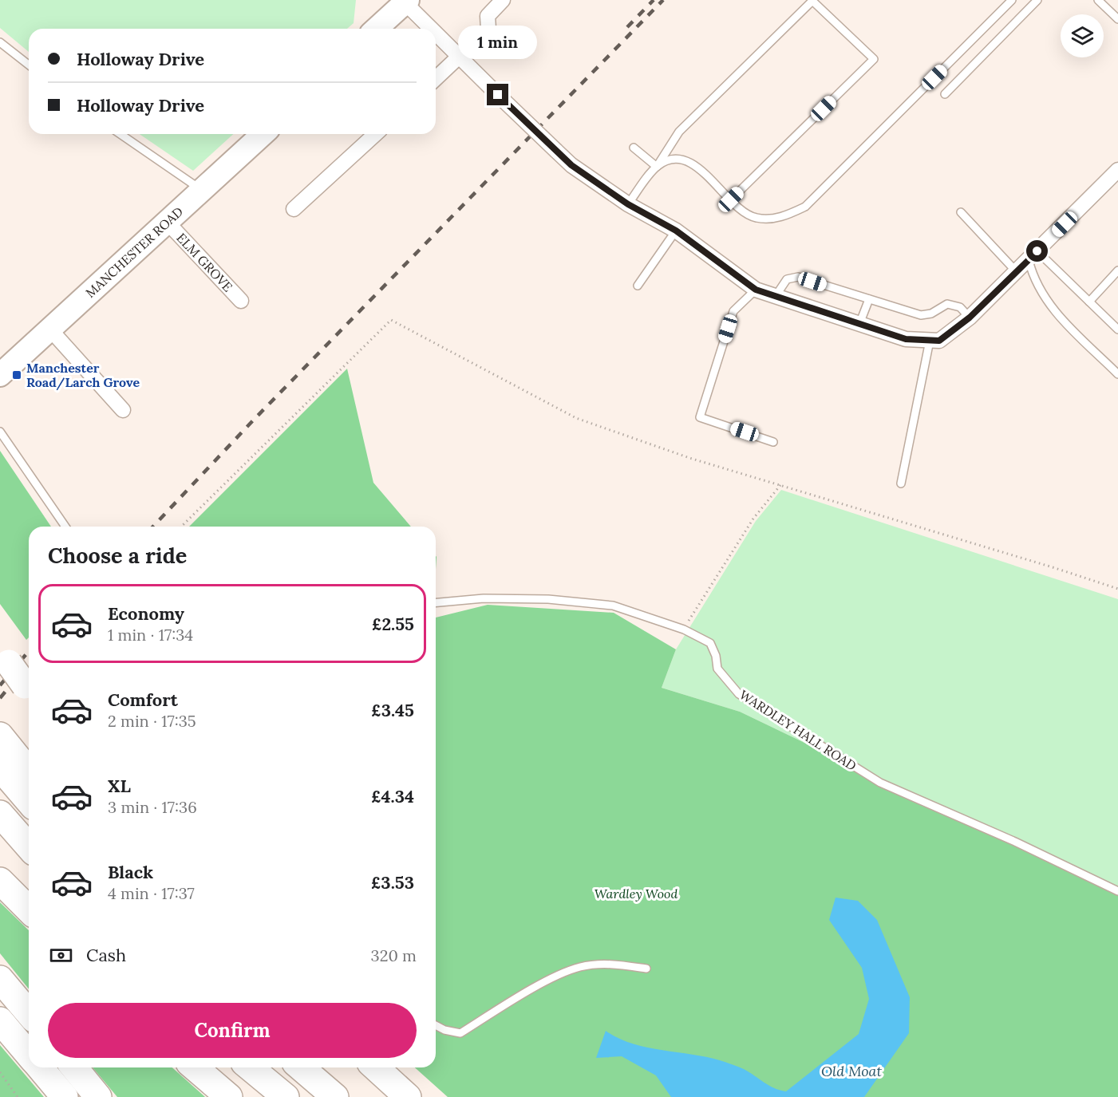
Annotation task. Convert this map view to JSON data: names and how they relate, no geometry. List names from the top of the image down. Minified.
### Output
{"streets":{"main road":["MANCHESTER ROAD"],"street":["ELM GROVE"],"lane":["WARDLEY HALL ROAD"]},"crossings":[["MANCHESTER ROAD","ELM GROVE"]],"water":["Old Moat"],"parks":["Wardley Wood"],"places":{"transit":["Manchester Road/Larch Grove"]},"page":{"bubble":"1 min","banner":["Holloway Drive","Holloway Drive"],"heading":"Choose a ride","list":[{"name":"Economy","note":"1 min · 17:34","value":"£2.55"},{"name":"Comfort","note":"2 min · 17:35","value":"£3.45"},{"name":"XL","note":"3 min · 17:36","value":"£4.34"},{"name":"Black","note":"4 min · 17:37","value":"£3.53"}],"pay":["Cash","320 m"],"buttons":"Confirm"}}
